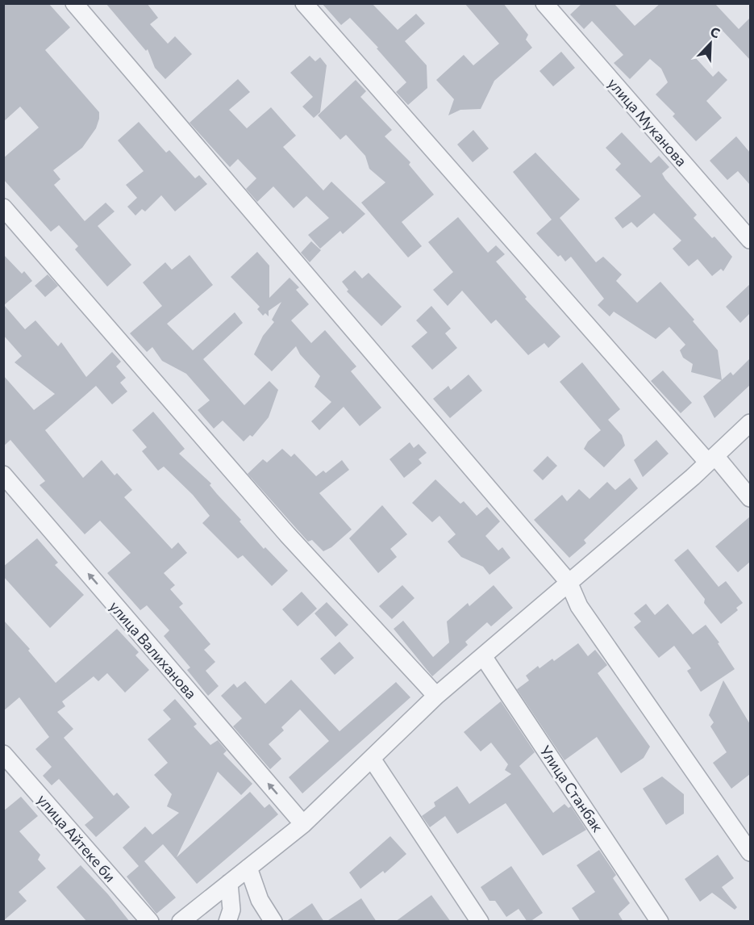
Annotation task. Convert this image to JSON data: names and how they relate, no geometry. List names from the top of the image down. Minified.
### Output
{"streets":{"street":["улица Муканова","улица Валиханова","Улица Станбак","улица Айтеке би"]},"one_way":["улица Валиханова"],"north":"top right"}
